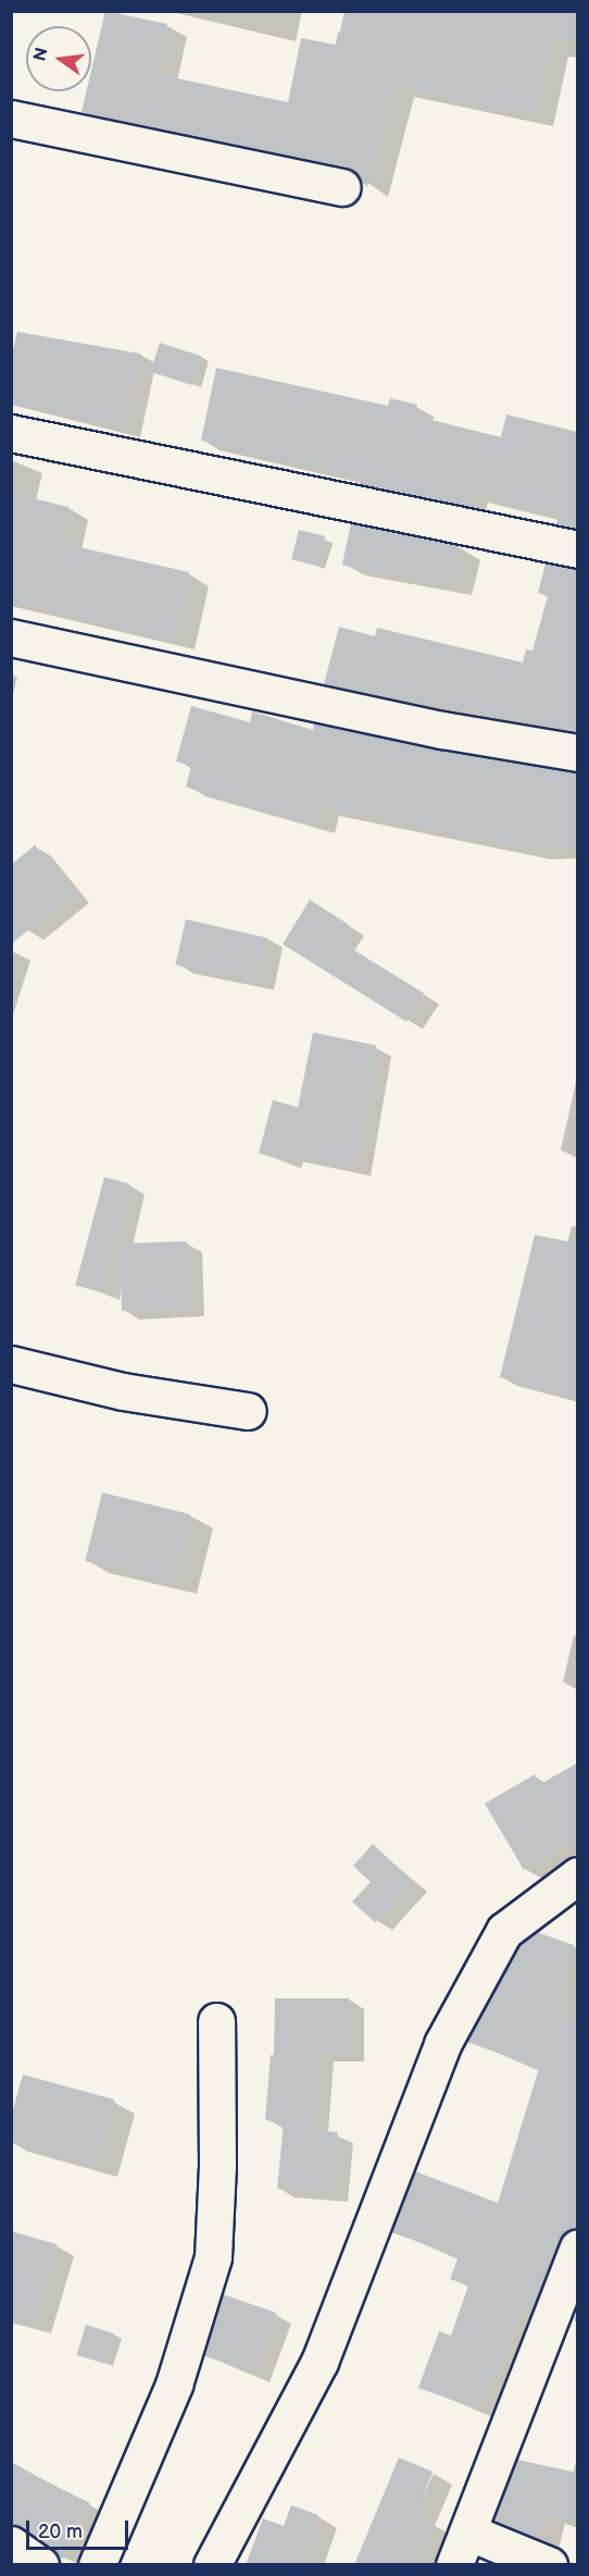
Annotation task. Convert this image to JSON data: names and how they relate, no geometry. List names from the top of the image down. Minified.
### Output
{"scale_bar":"20 m","north":"left"}
